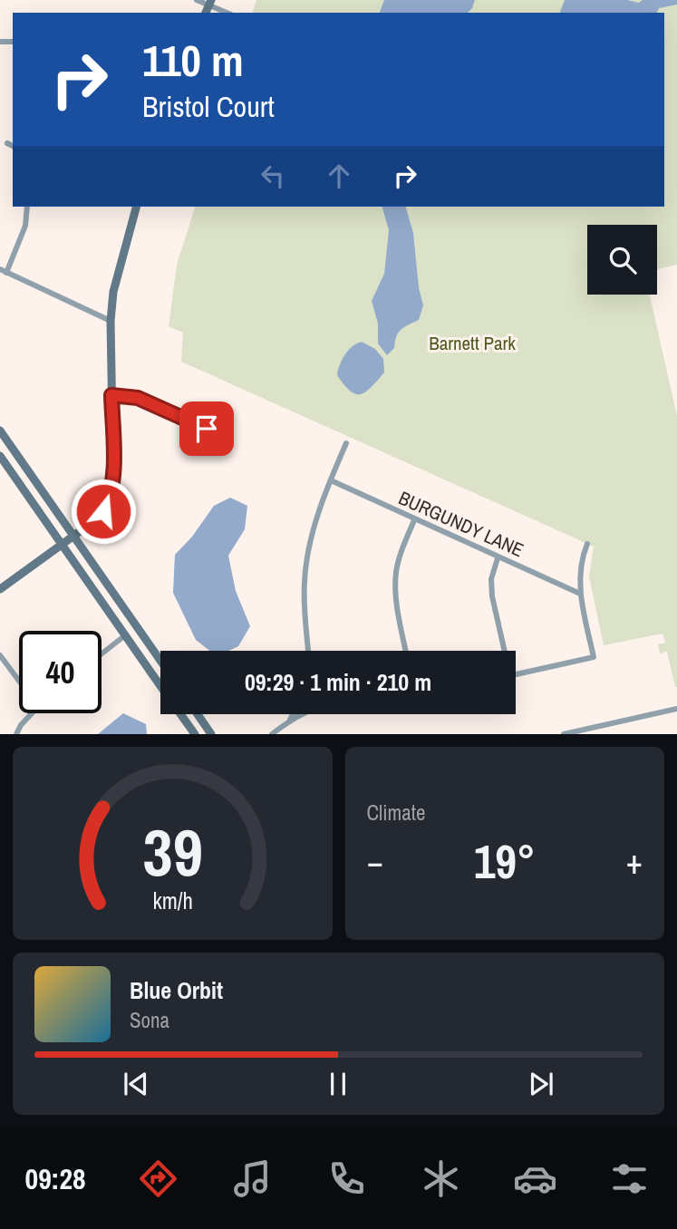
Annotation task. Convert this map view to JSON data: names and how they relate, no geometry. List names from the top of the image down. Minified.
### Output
{"streets":{"street":["BURGUNDY LANE"]},"parks":["Barnett Park"],"page":{"turn":["110 m","Bristol Court"],"limit":"40","trip":"09:29 · 1 min · 210 m","tile":"Climate","heat":["−","19°","+"],"song":["Blue Orbit","Sona"],"tabs":"09:28","gauge":["39","km/h"]}}
